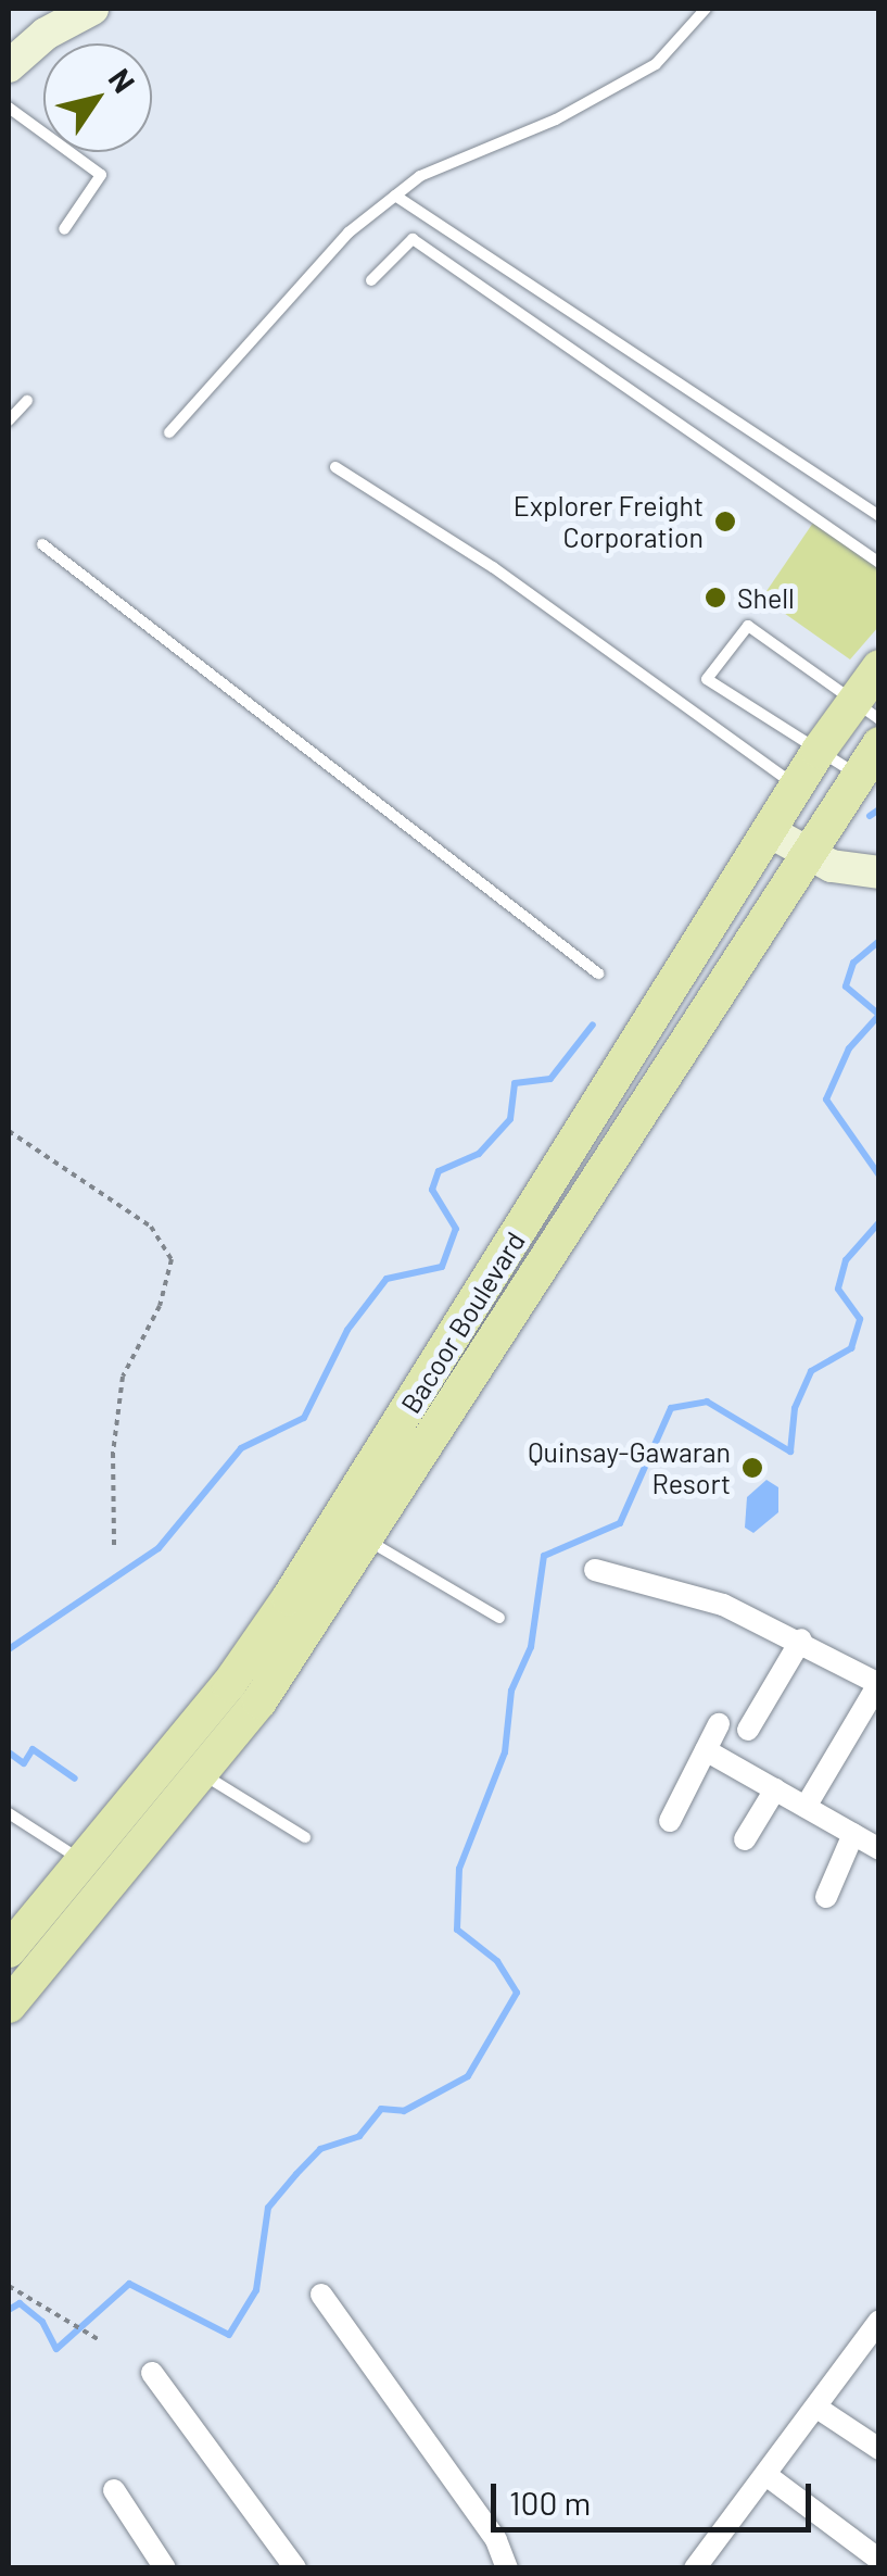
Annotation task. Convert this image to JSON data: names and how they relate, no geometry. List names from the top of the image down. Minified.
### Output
{"streets":{"main road":["Bacoor Boulevard"]},"places":["Explorer Freight Corporation","Shell","Quinsay-Gawaran Resort"],"scale_bar":"100 m","north":"top right"}
